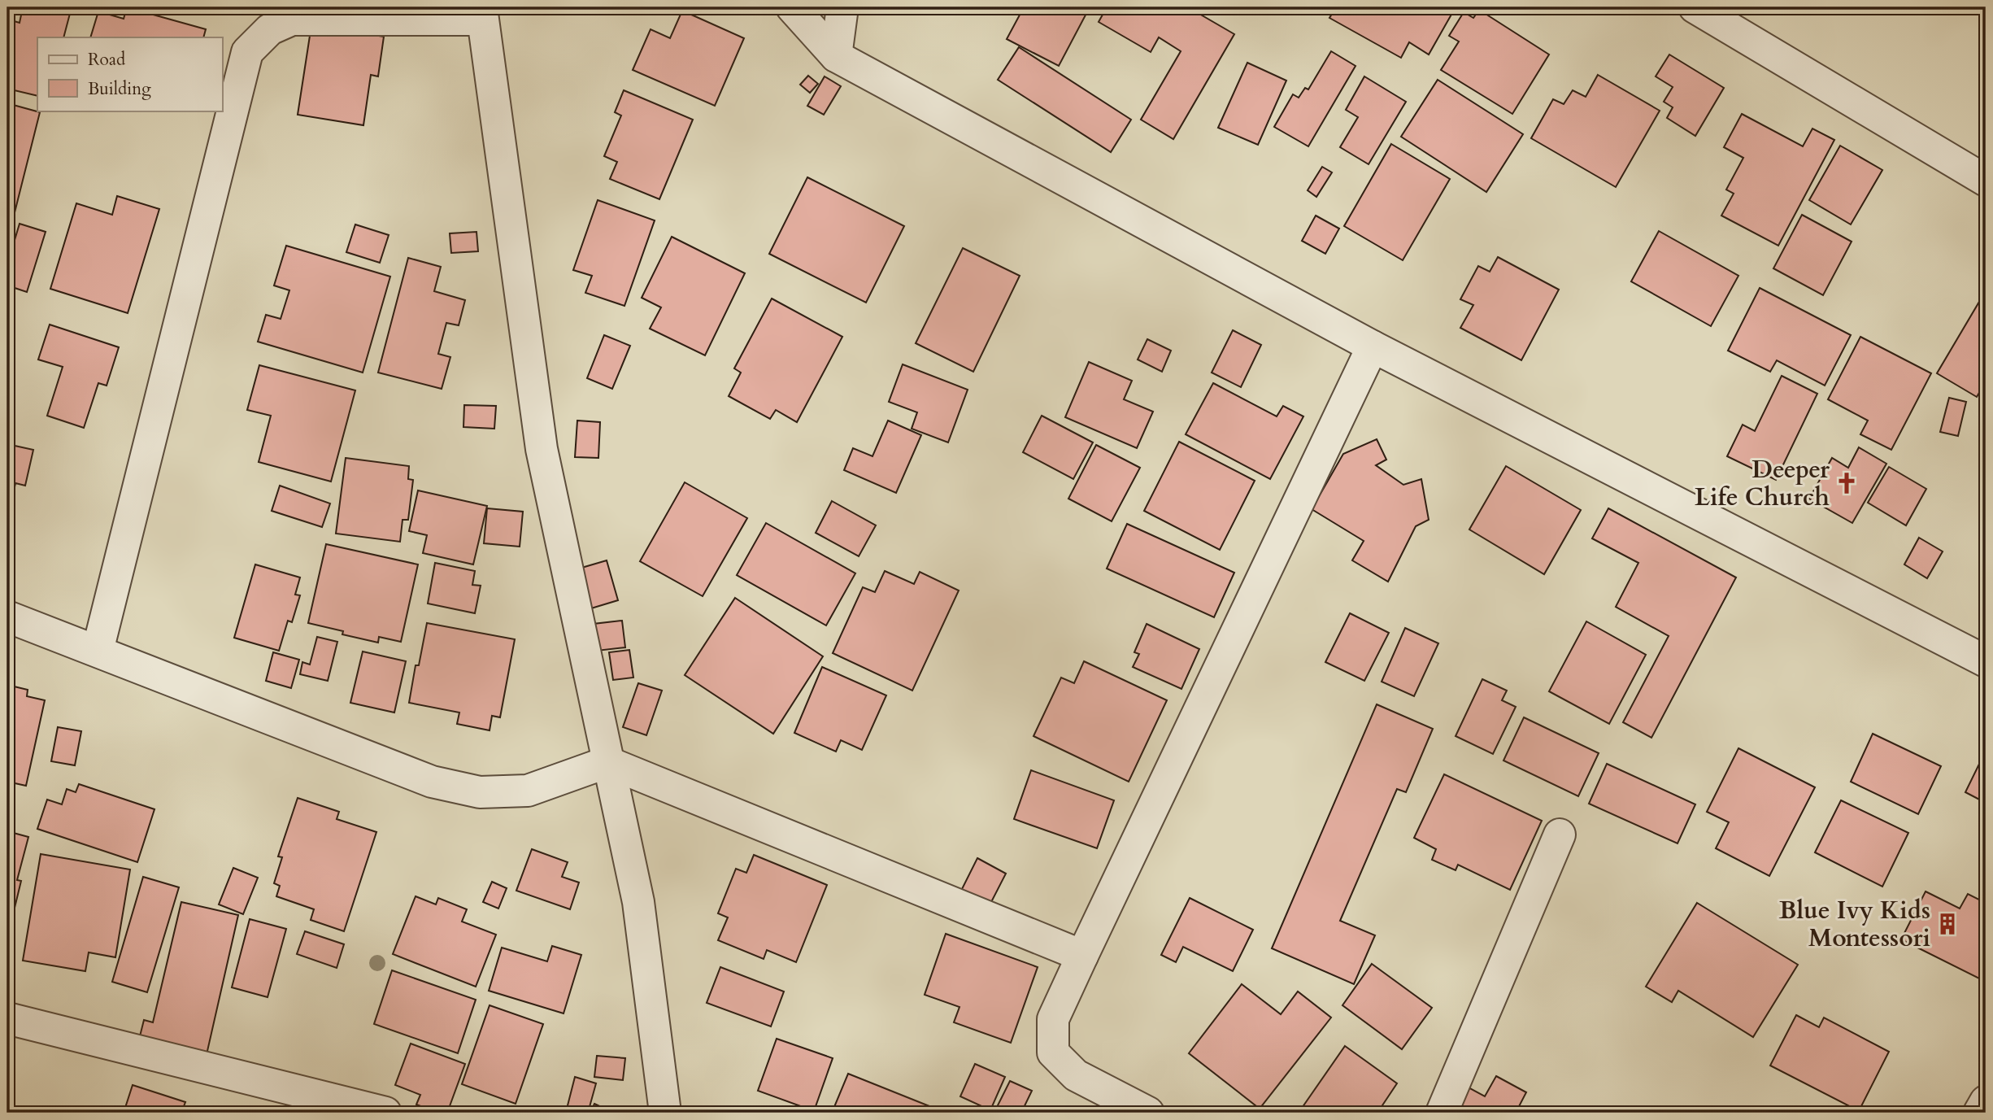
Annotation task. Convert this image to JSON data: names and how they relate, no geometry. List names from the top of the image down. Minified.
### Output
{"places":{"church":["Deeper Life Church"],"building":["Blue Ivy Kids Montessori"]},"legend":["Road","Building"]}
